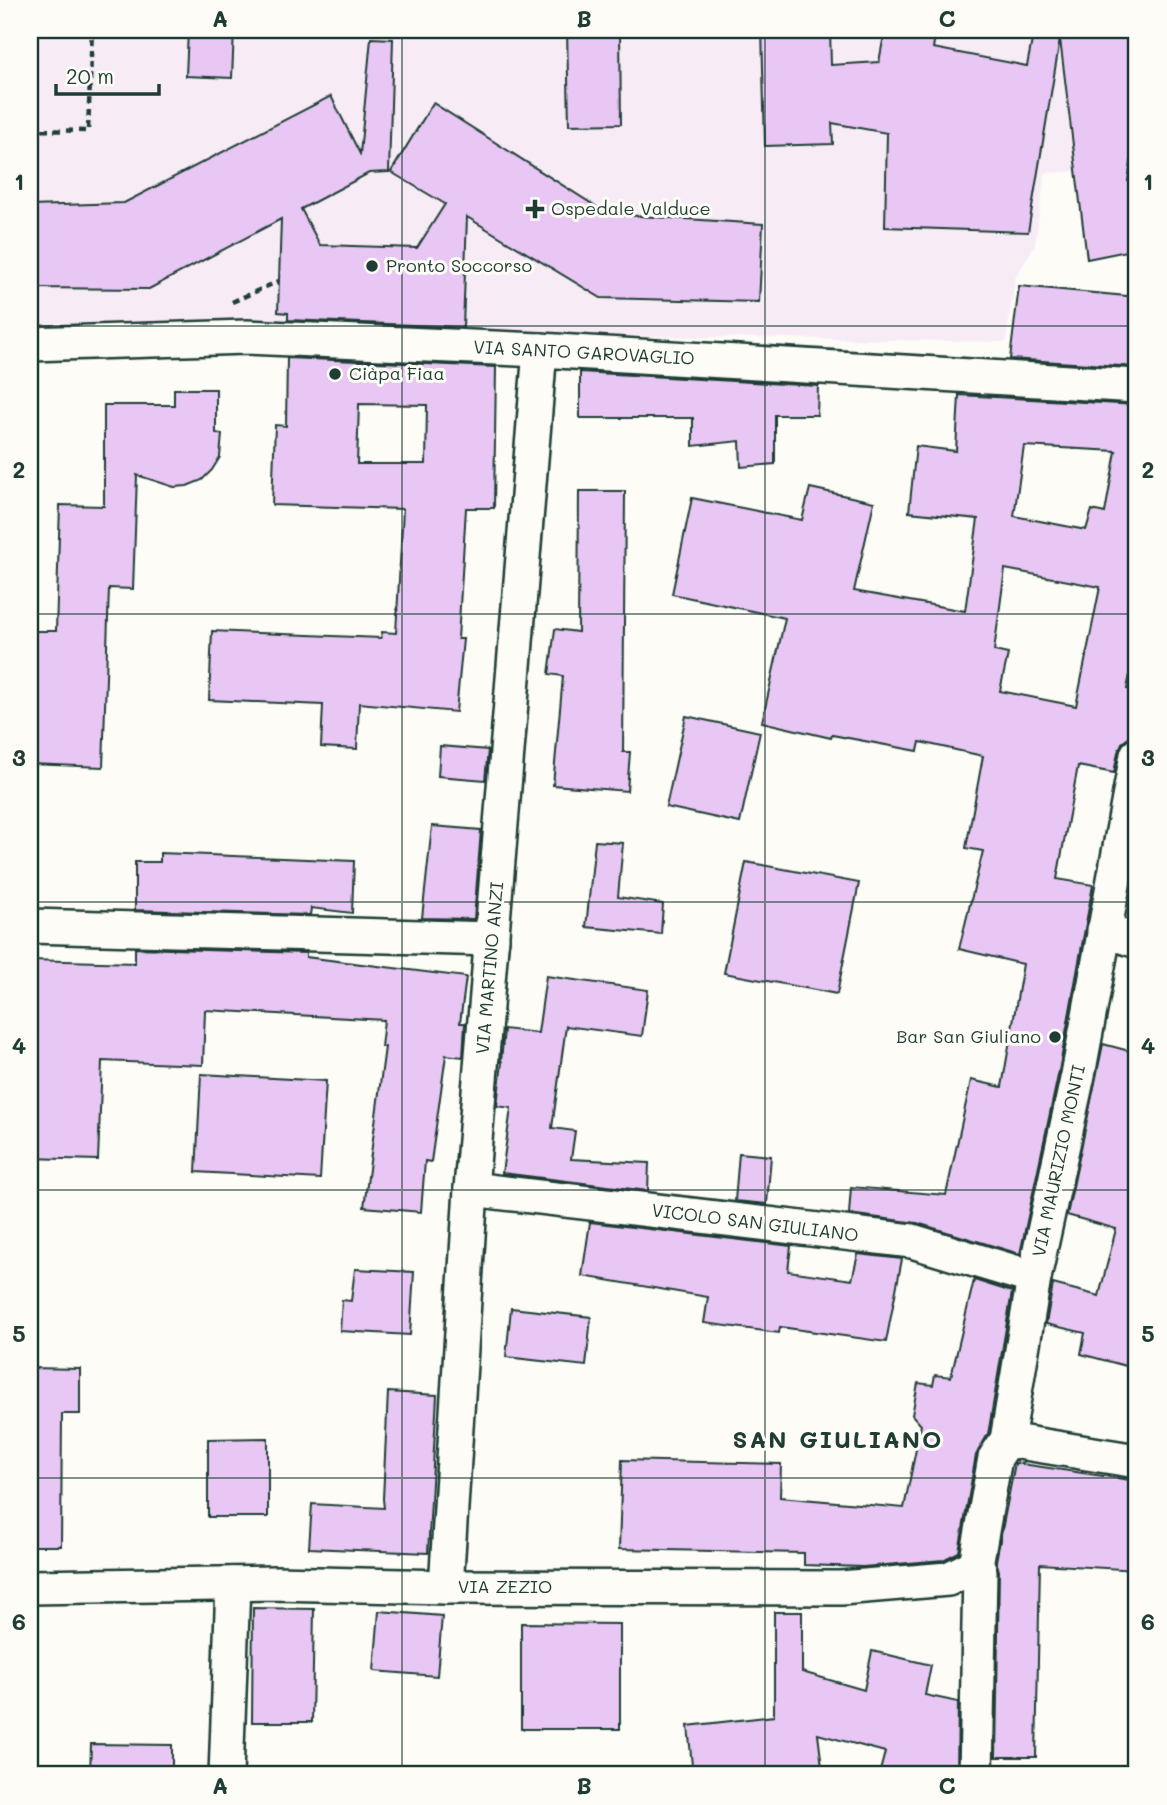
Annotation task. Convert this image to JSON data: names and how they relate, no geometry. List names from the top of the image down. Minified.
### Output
{"streets":{"street":["VIA SANTO GAROVAGLIO","VIA MARTINO ANZI","VIA MAURIZIO MONTI","VICOLO SAN GIULIANO","VIA ZEZIO"]},"crossings":[["VIA SANTO GAROVAGLIO","VIA MARTINO ANZI"],["VIA MARTINO ANZI","VICOLO SAN GIULIANO"],["VIA MARTINO ANZI","VIA ZEZIO"],["VIA MAURIZIO MONTI","VICOLO SAN GIULIANO"],["VIA MAURIZIO MONTI","VIA ZEZIO"]],"districts":["SAN GIULIANO"],"places":{"health":["Ospedale Valduce"],"other":["Pronto Soccorso","Ciàpa Fiaa","Bar San Giuliano"]},"scale_bar":"20 m","grid":{"columns":["A","B","C"],"rows":["1","2","3","4","5","6"]}}
